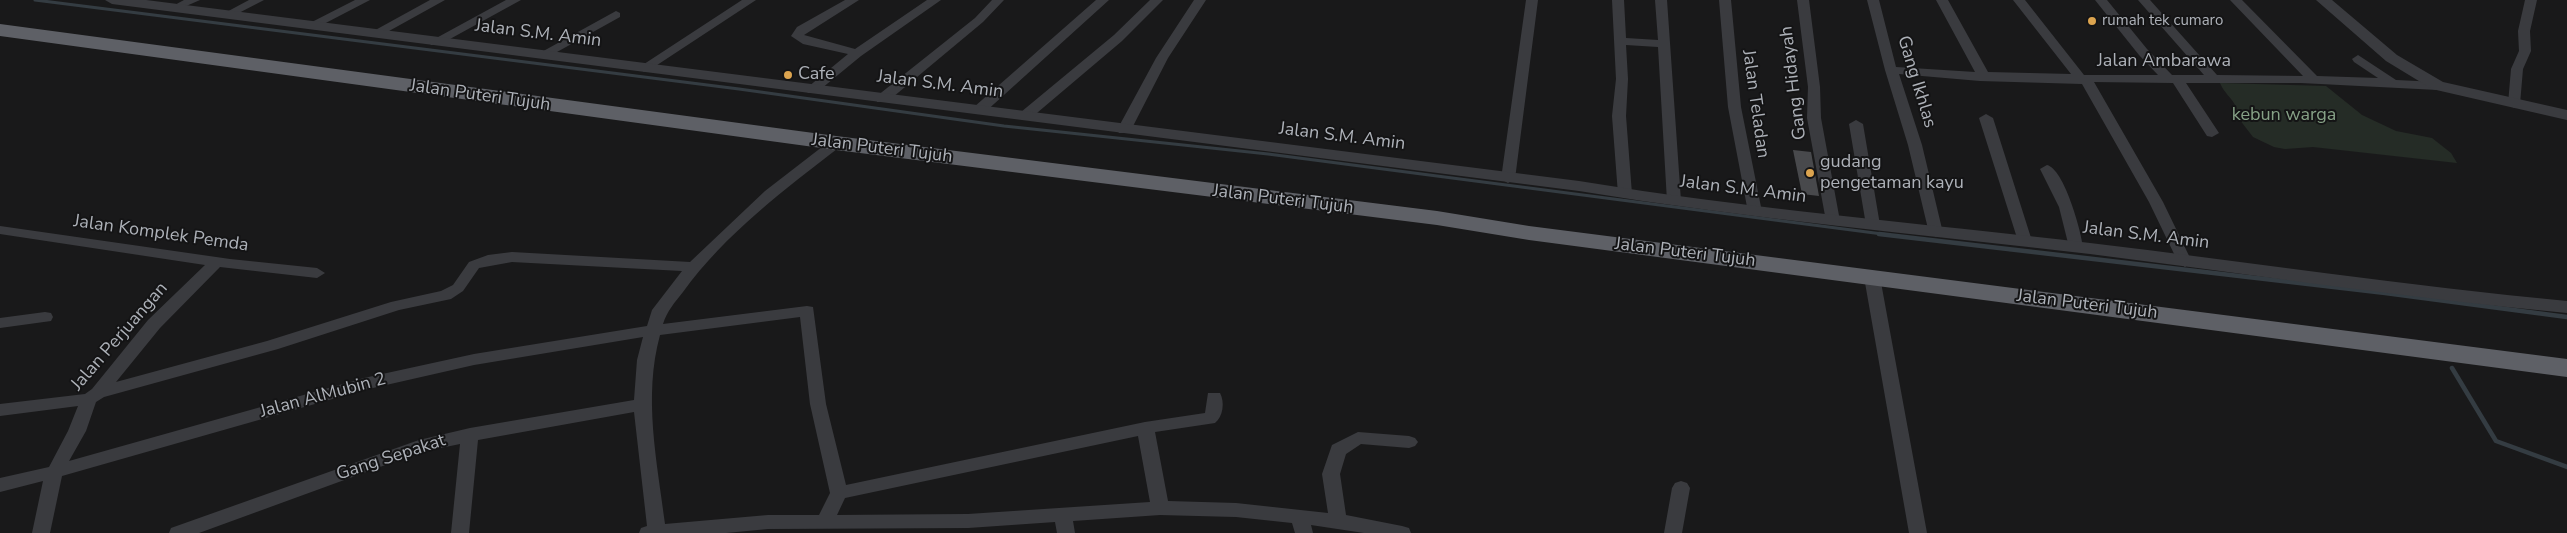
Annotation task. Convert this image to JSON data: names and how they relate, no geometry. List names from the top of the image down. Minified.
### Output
{"streets":{"highway":["Jalan Puteri Tujuh"],"street":["Jalan S.M. Amin","Jalan Ambarawa","Gang Ikhlas","Gang Hidayah","Jalan Teladan","Jalan Komplek Pemda","Jalan Perjuangan","Jalan AlMubin 2","Gang Sepakat"]},"crossings":[["Jalan S.M. Amin","Gang Ikhlas"],["Jalan S.M. Amin","Gang Hidayah"],["Jalan S.M. Amin","Jalan Teladan"],["Jalan Ambarawa","Gang Ikhlas"],["Jalan Komplek Pemda","Jalan Perjuangan"],["Jalan Perjuangan","Jalan AlMubin 2"]],"parks":["kebun warga"],"places":["rumah tek cumaro","Cafe","gudang pengetaman kayu"]}
